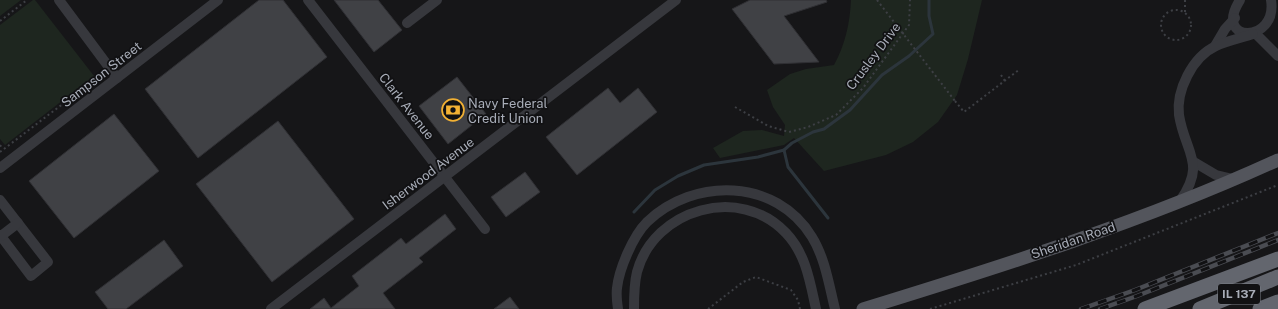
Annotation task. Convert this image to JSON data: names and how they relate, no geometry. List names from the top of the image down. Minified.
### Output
{"streets":{"highway":["IL 137"],"main road":["Sheridan Road"],"street":["Sampson Street","Clark Avenue","Isherwood Avenue"],"path":["Crusley Drive"]},"crossings":[["Clark Avenue","Isherwood Avenue"]],"places":{"bank":["Navy Federal Credit Union"]}}
